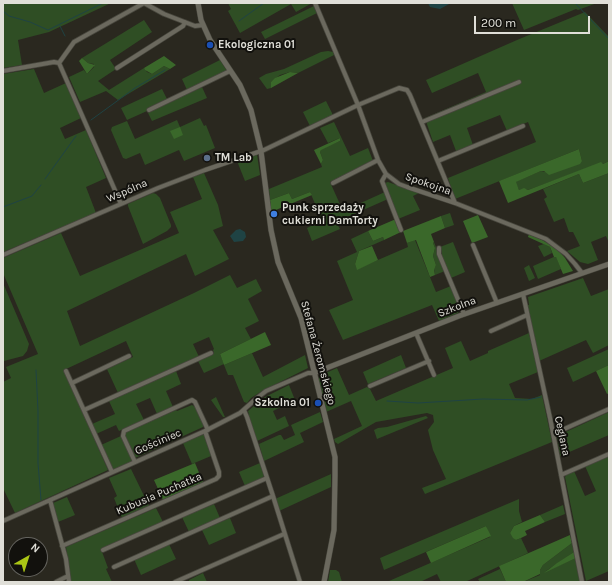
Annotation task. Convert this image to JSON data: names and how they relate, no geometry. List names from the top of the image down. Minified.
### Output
{"streets":{"street":["Spokojna","Wspólna","Szkolna","Stefana Żeromskiego","Ceglana","Gościniec","Kubusia Puchatka"]},"crossings":[["Spokojna","Wspólna"],["Spokojna","Szkolna"],["Wspólna","Stefana Żeromskiego"],["Szkolna","Stefana Żeromskiego"],["Szkolna","Ceglana"],["Szkolna","Gościniec"],["Stefana Żeromskiego","Gościniec"],["Gościniec","Kubusia Puchatka"]],"places":["Ekologiczna 01","TM Lab","Punk sprzedaży cukierni DamTorty","Szkolna 01"],"scale_bar":"200 m","north":"top right"}
